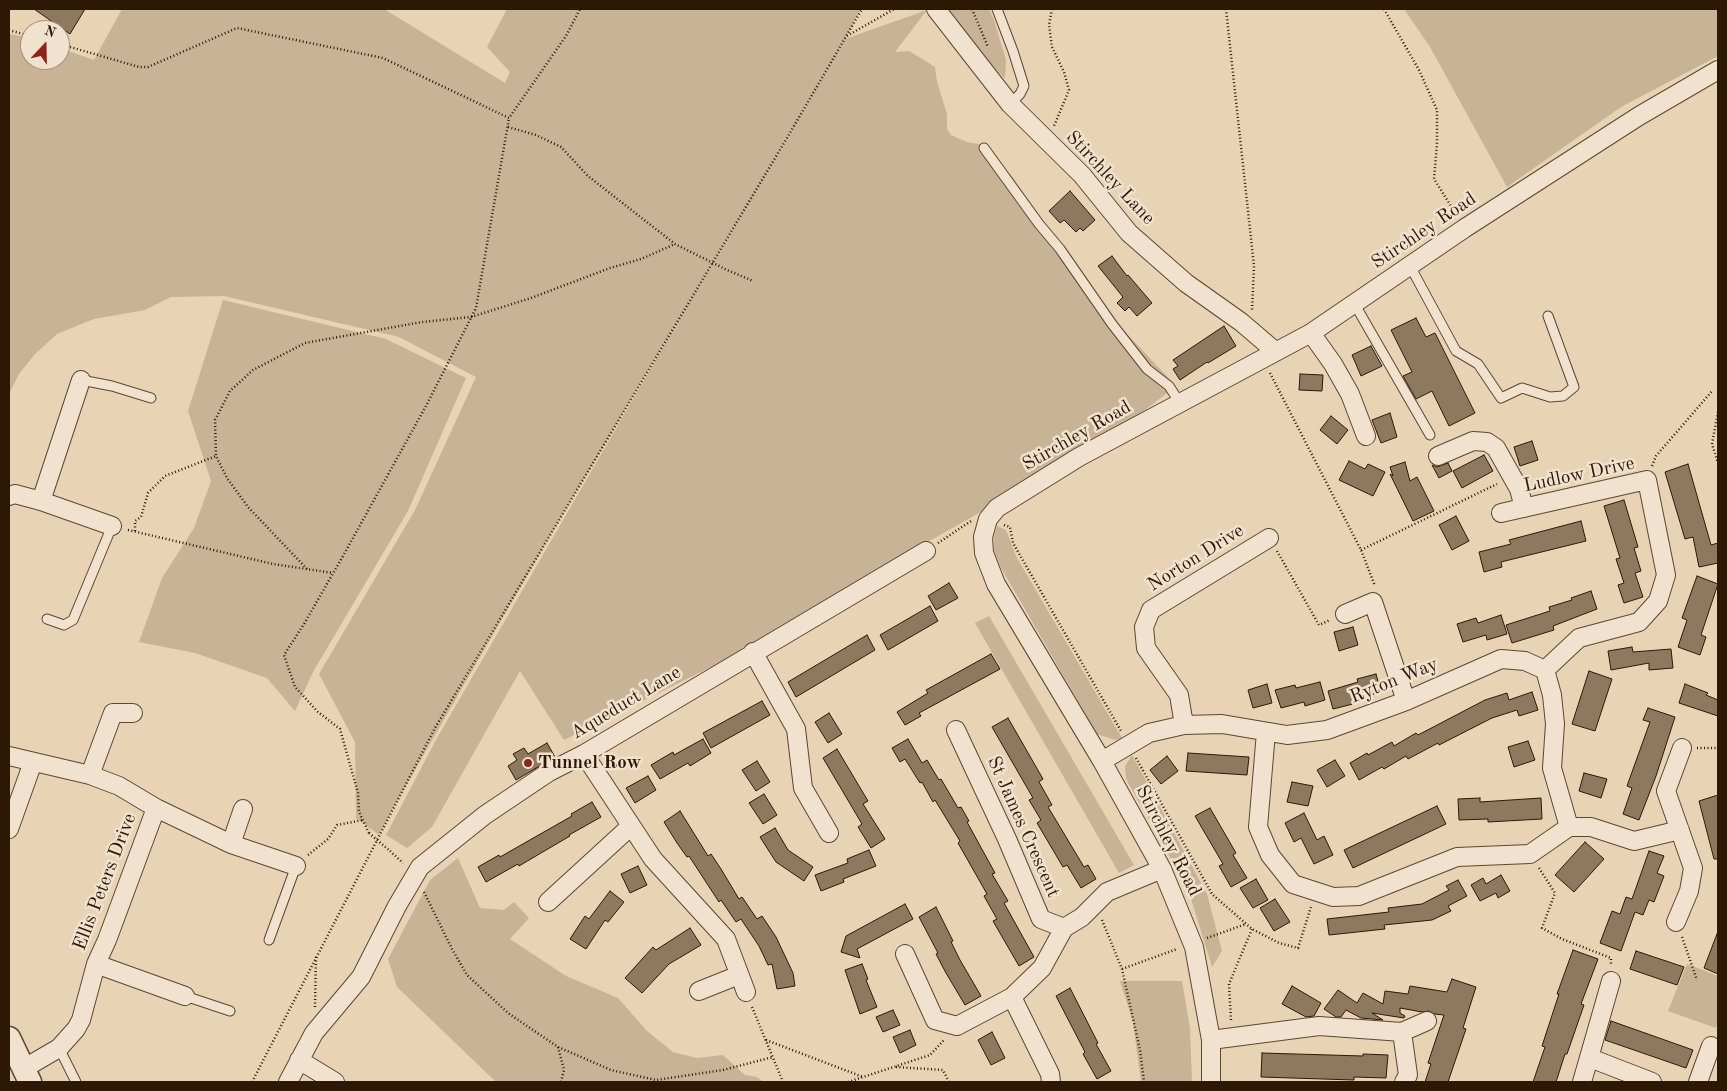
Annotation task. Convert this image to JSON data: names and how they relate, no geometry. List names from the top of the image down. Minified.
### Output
{"streets":{"street":["Stirchley Lane","Stirchley Road","Ludlow Drive","Norton Drive","Ryton Way","Aqueduct Lane","St James Crescent","Ellis Peters Drive"]},"crossings":[["Stirchley Lane","Stirchley Road"],["Stirchley Road","Ryton Way"],["Ludlow Drive","Ryton Way"],["Norton Drive","Ryton Way"]],"places":["Tunnel Row"],"north":"top"}
